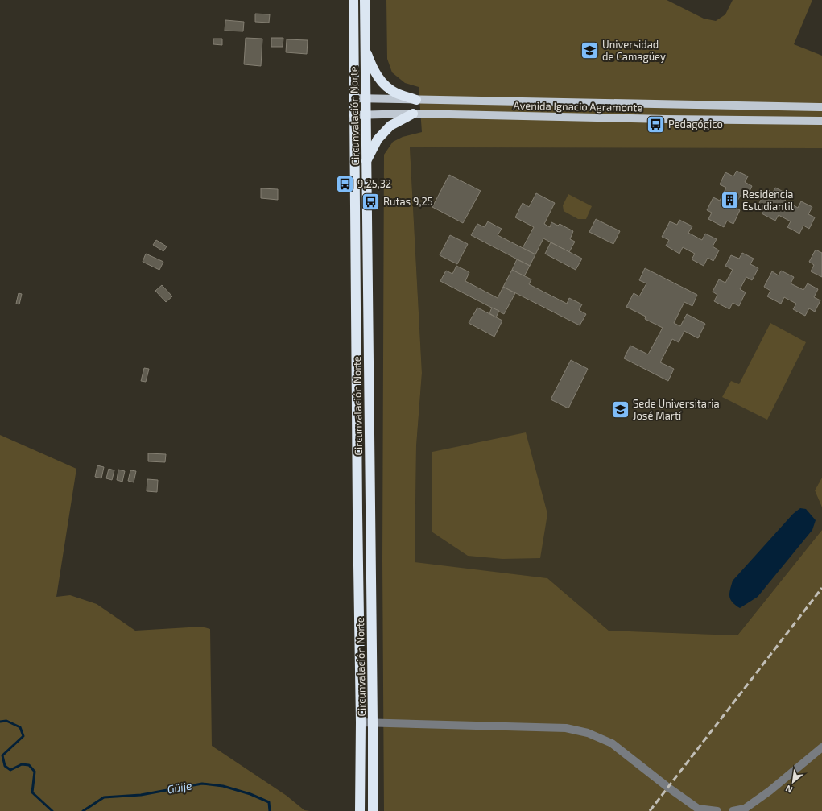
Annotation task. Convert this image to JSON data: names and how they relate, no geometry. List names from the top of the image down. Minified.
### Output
{"streets":{"highway":["Circunvalación Norte"],"main road":["Avenida Ignacio Agramonte"]},"crossings":[["Avenida Ignacio Agramonte","Circunvalación Norte"]],"water":["Güije"],"places":{"school or university":["Universidad de Camagüey","Sede Universitaria José Martí"],"bus stop":["Pedagógico","9,25,32","Rutas 9,25"],"building":["Residencia Estudiantil"]},"north":"bottom left"}
